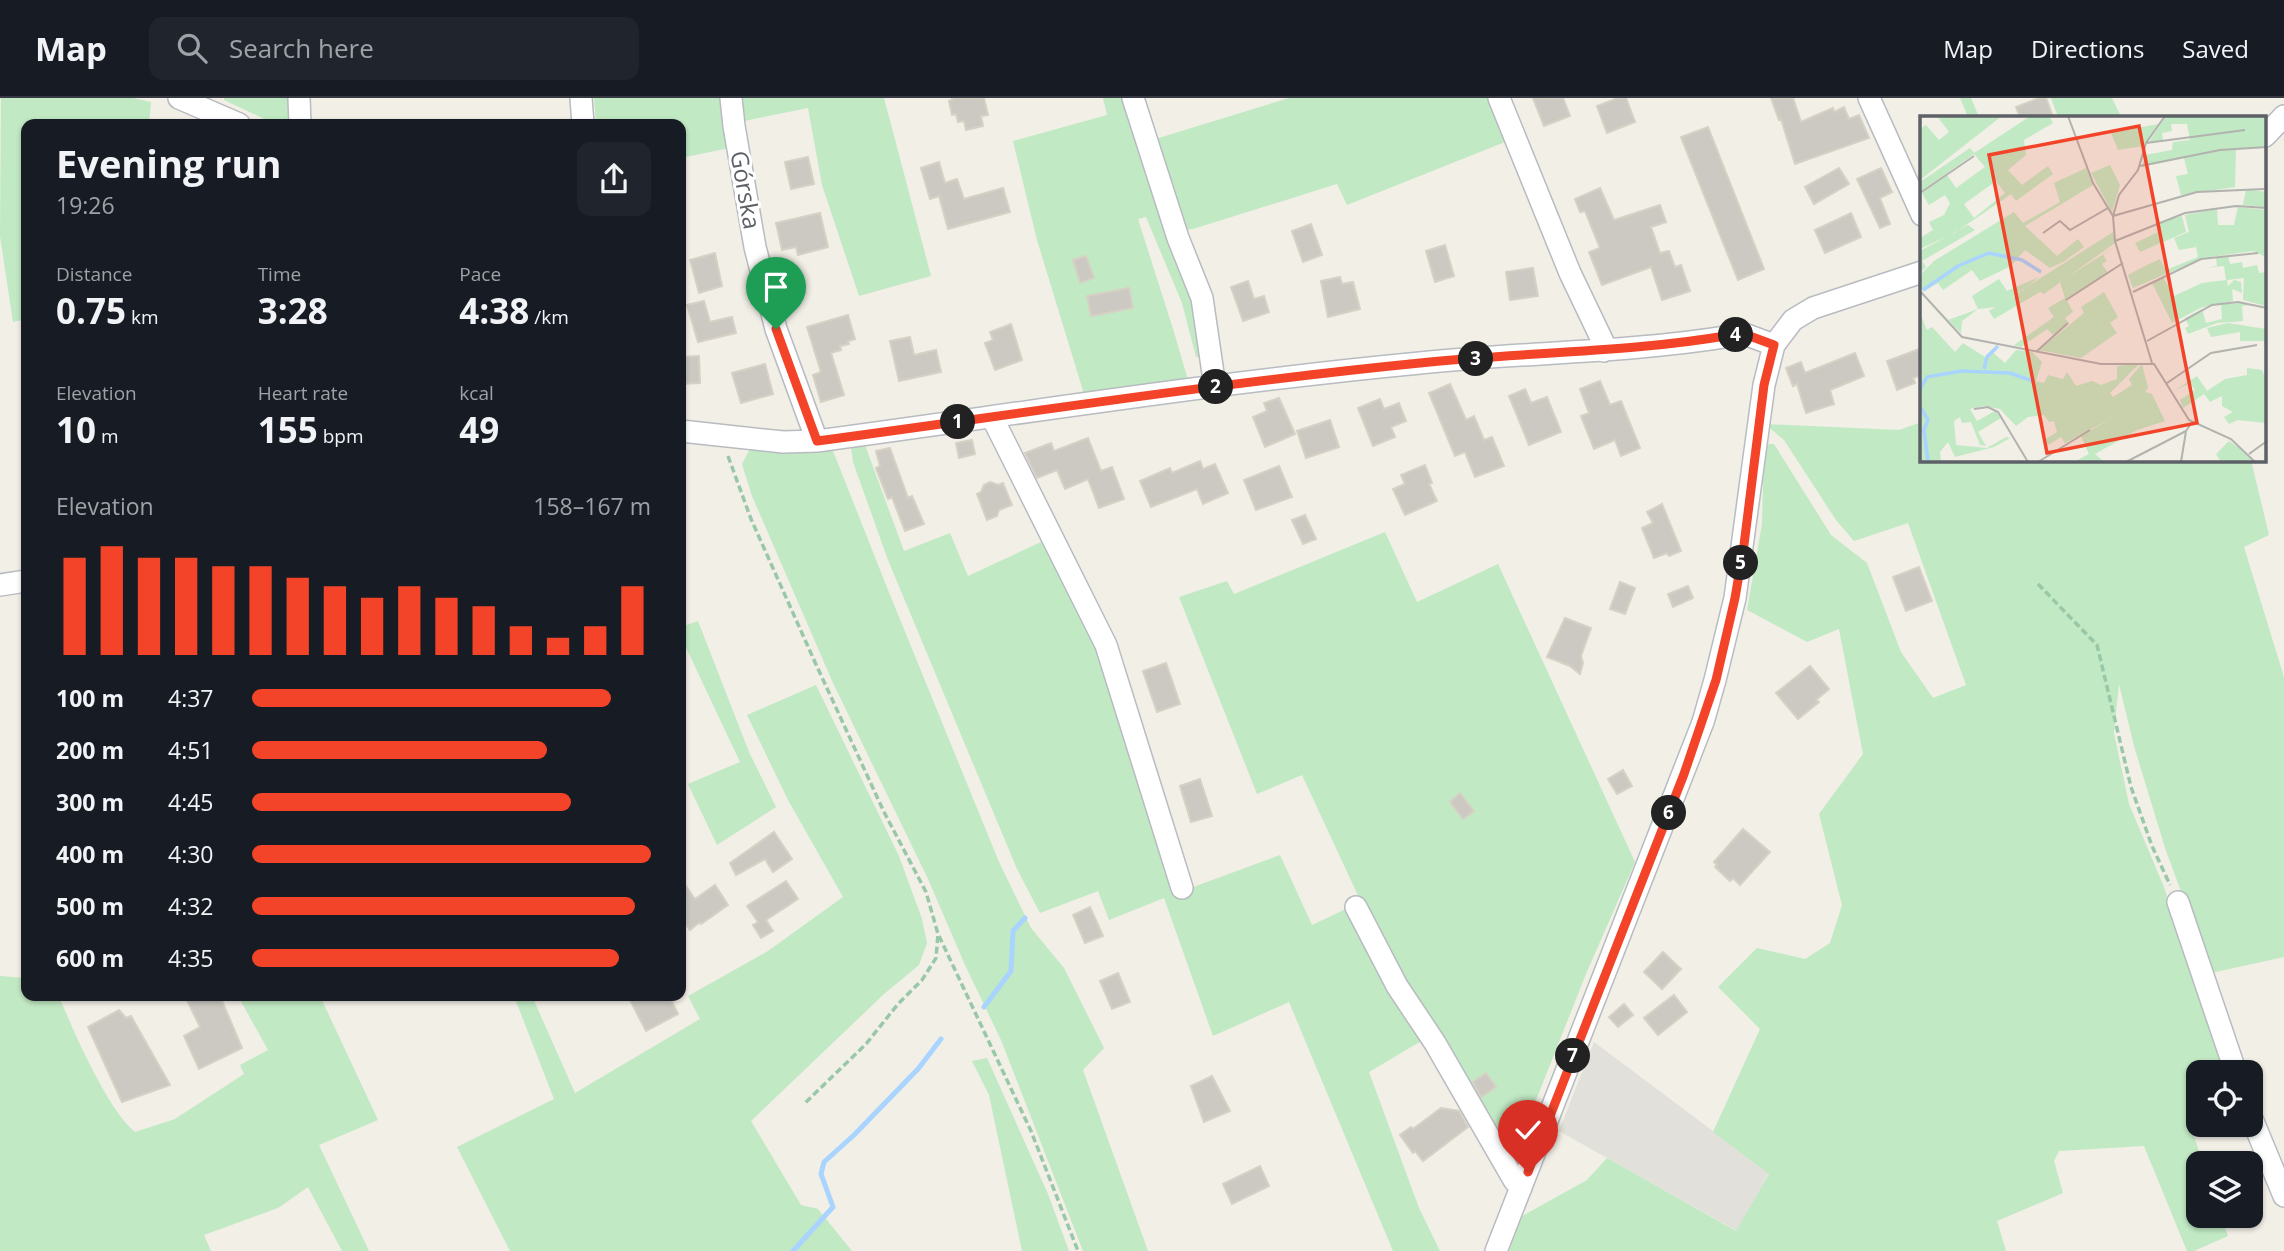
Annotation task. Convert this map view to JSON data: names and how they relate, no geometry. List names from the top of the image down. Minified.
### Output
{"streets":{"street":["Górska"]},"page":{"header":"Map","search":"Search here","nav":["Map","Directions","Saved"],"heading":["Evening run","19:26"],"stats":[["Distance","0.75 km"],["Time","3:28"],["Pace","4:38 /km"],["Elevation","10 m"],["Heart rate","155 bpm"],["kcal","49"]],"pins":["4","3","2","1","5","6","7"],"chart":["Elevation","158–167 m"],"list":[{"name":"100 m","note":"4:37"},{"name":"200 m","note":"4:51"},{"name":"300 m","note":"4:45"},{"name":"400 m","note":"4:30"},{"name":"500 m","note":"4:32"},{"name":"600 m","note":"4:35"}]}}
